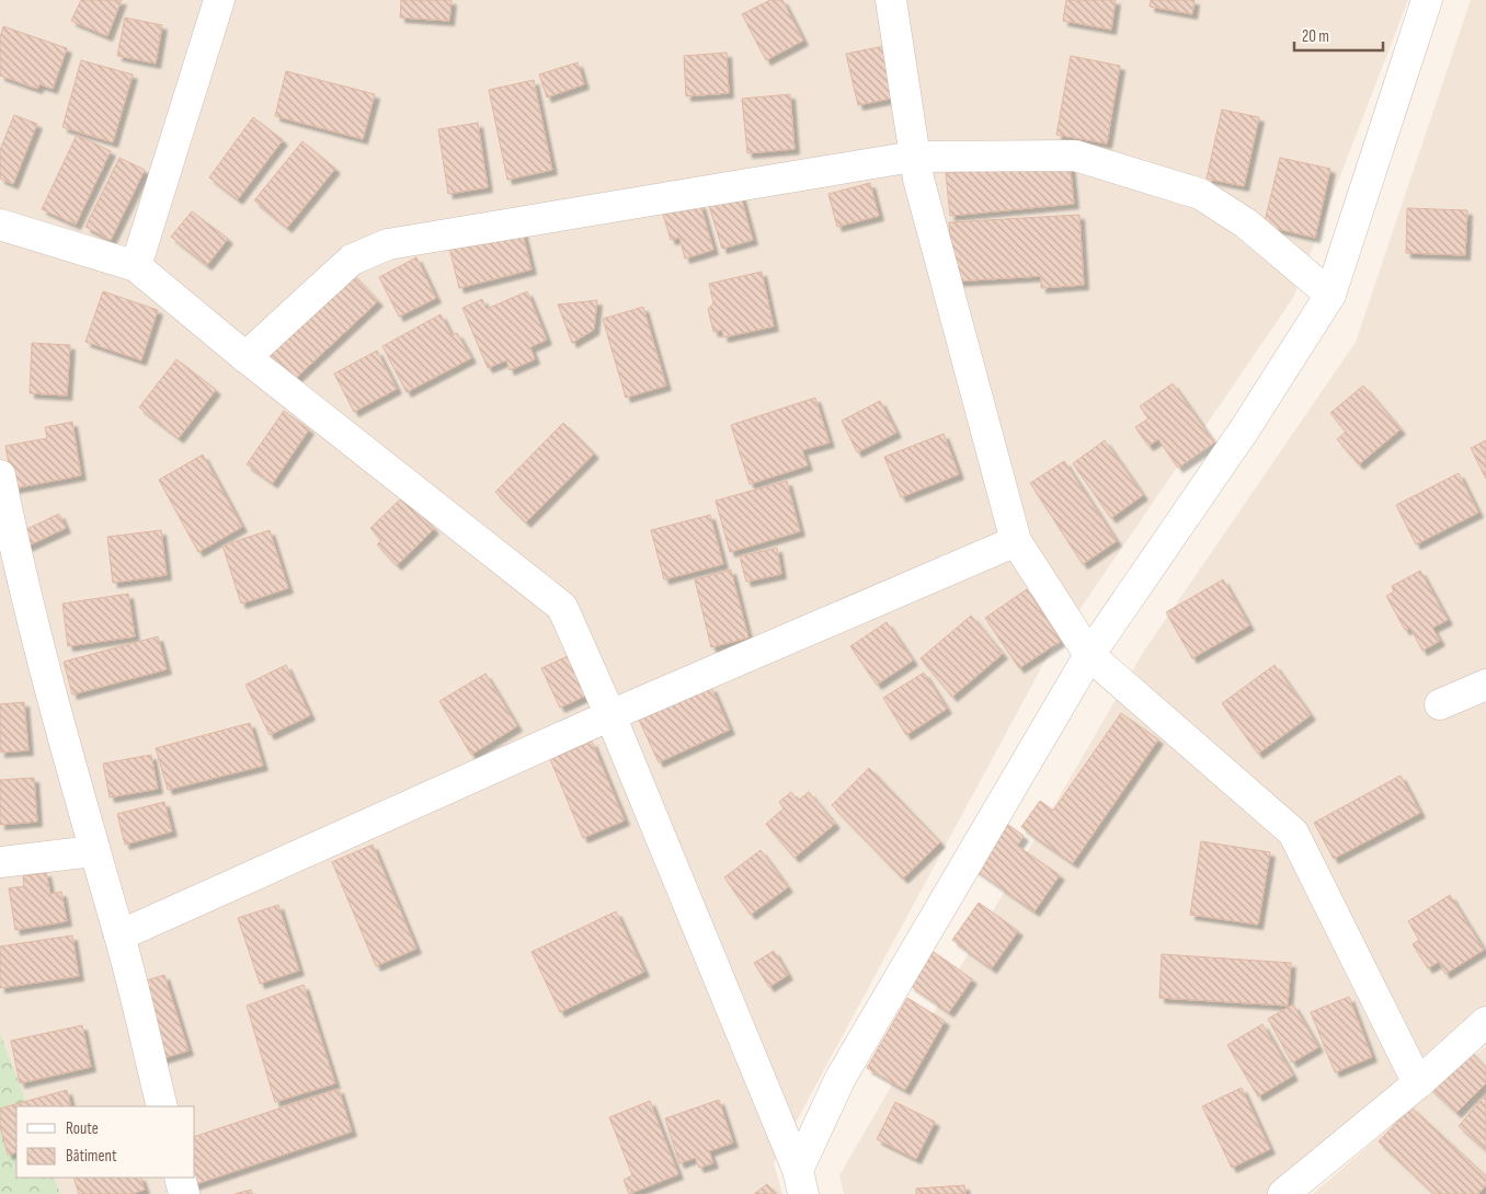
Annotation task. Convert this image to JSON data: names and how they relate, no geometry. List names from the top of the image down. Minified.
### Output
{"legend":["Route","Bâtiment"],"scale_bar":"20 m"}
